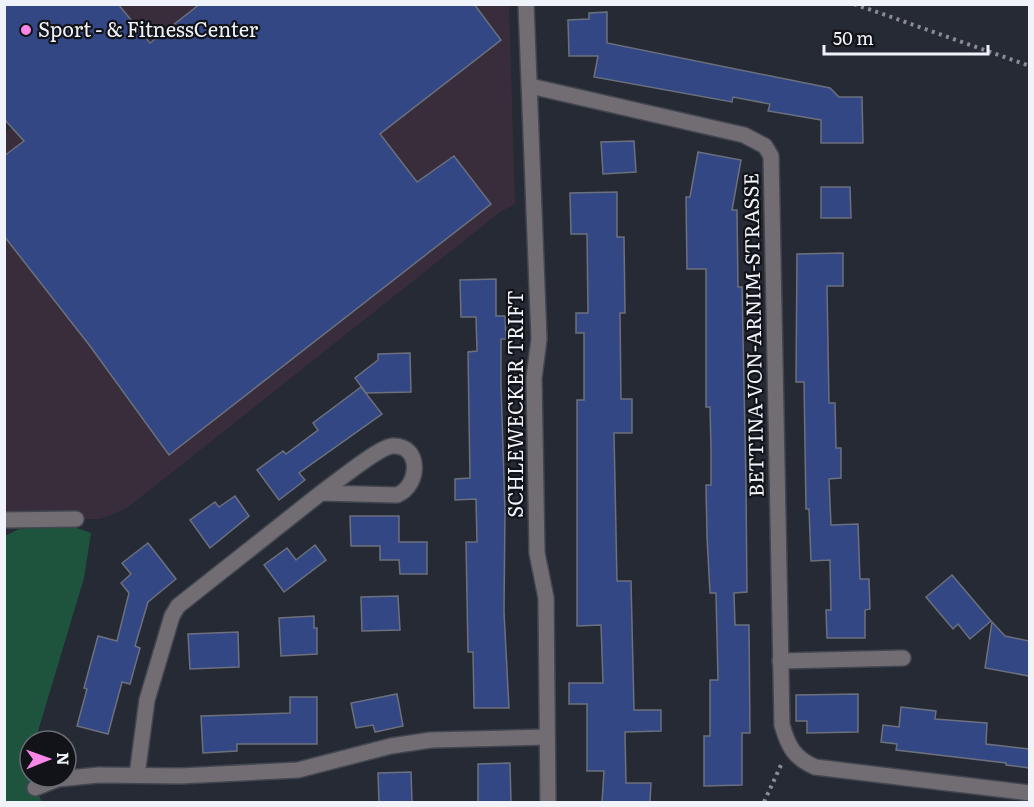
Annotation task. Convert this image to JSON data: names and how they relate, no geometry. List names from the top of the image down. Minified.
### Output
{"streets":{"street":["BETTINA-VON-ARNIM-STRASSE","SCHLEWECKER TRIFT"]},"crossings":[["BETTINA-VON-ARNIM-STRASSE","SCHLEWECKER TRIFT"]],"places":["Sport - & FitnessCenter"],"scale_bar":"50 m","north":"right"}
